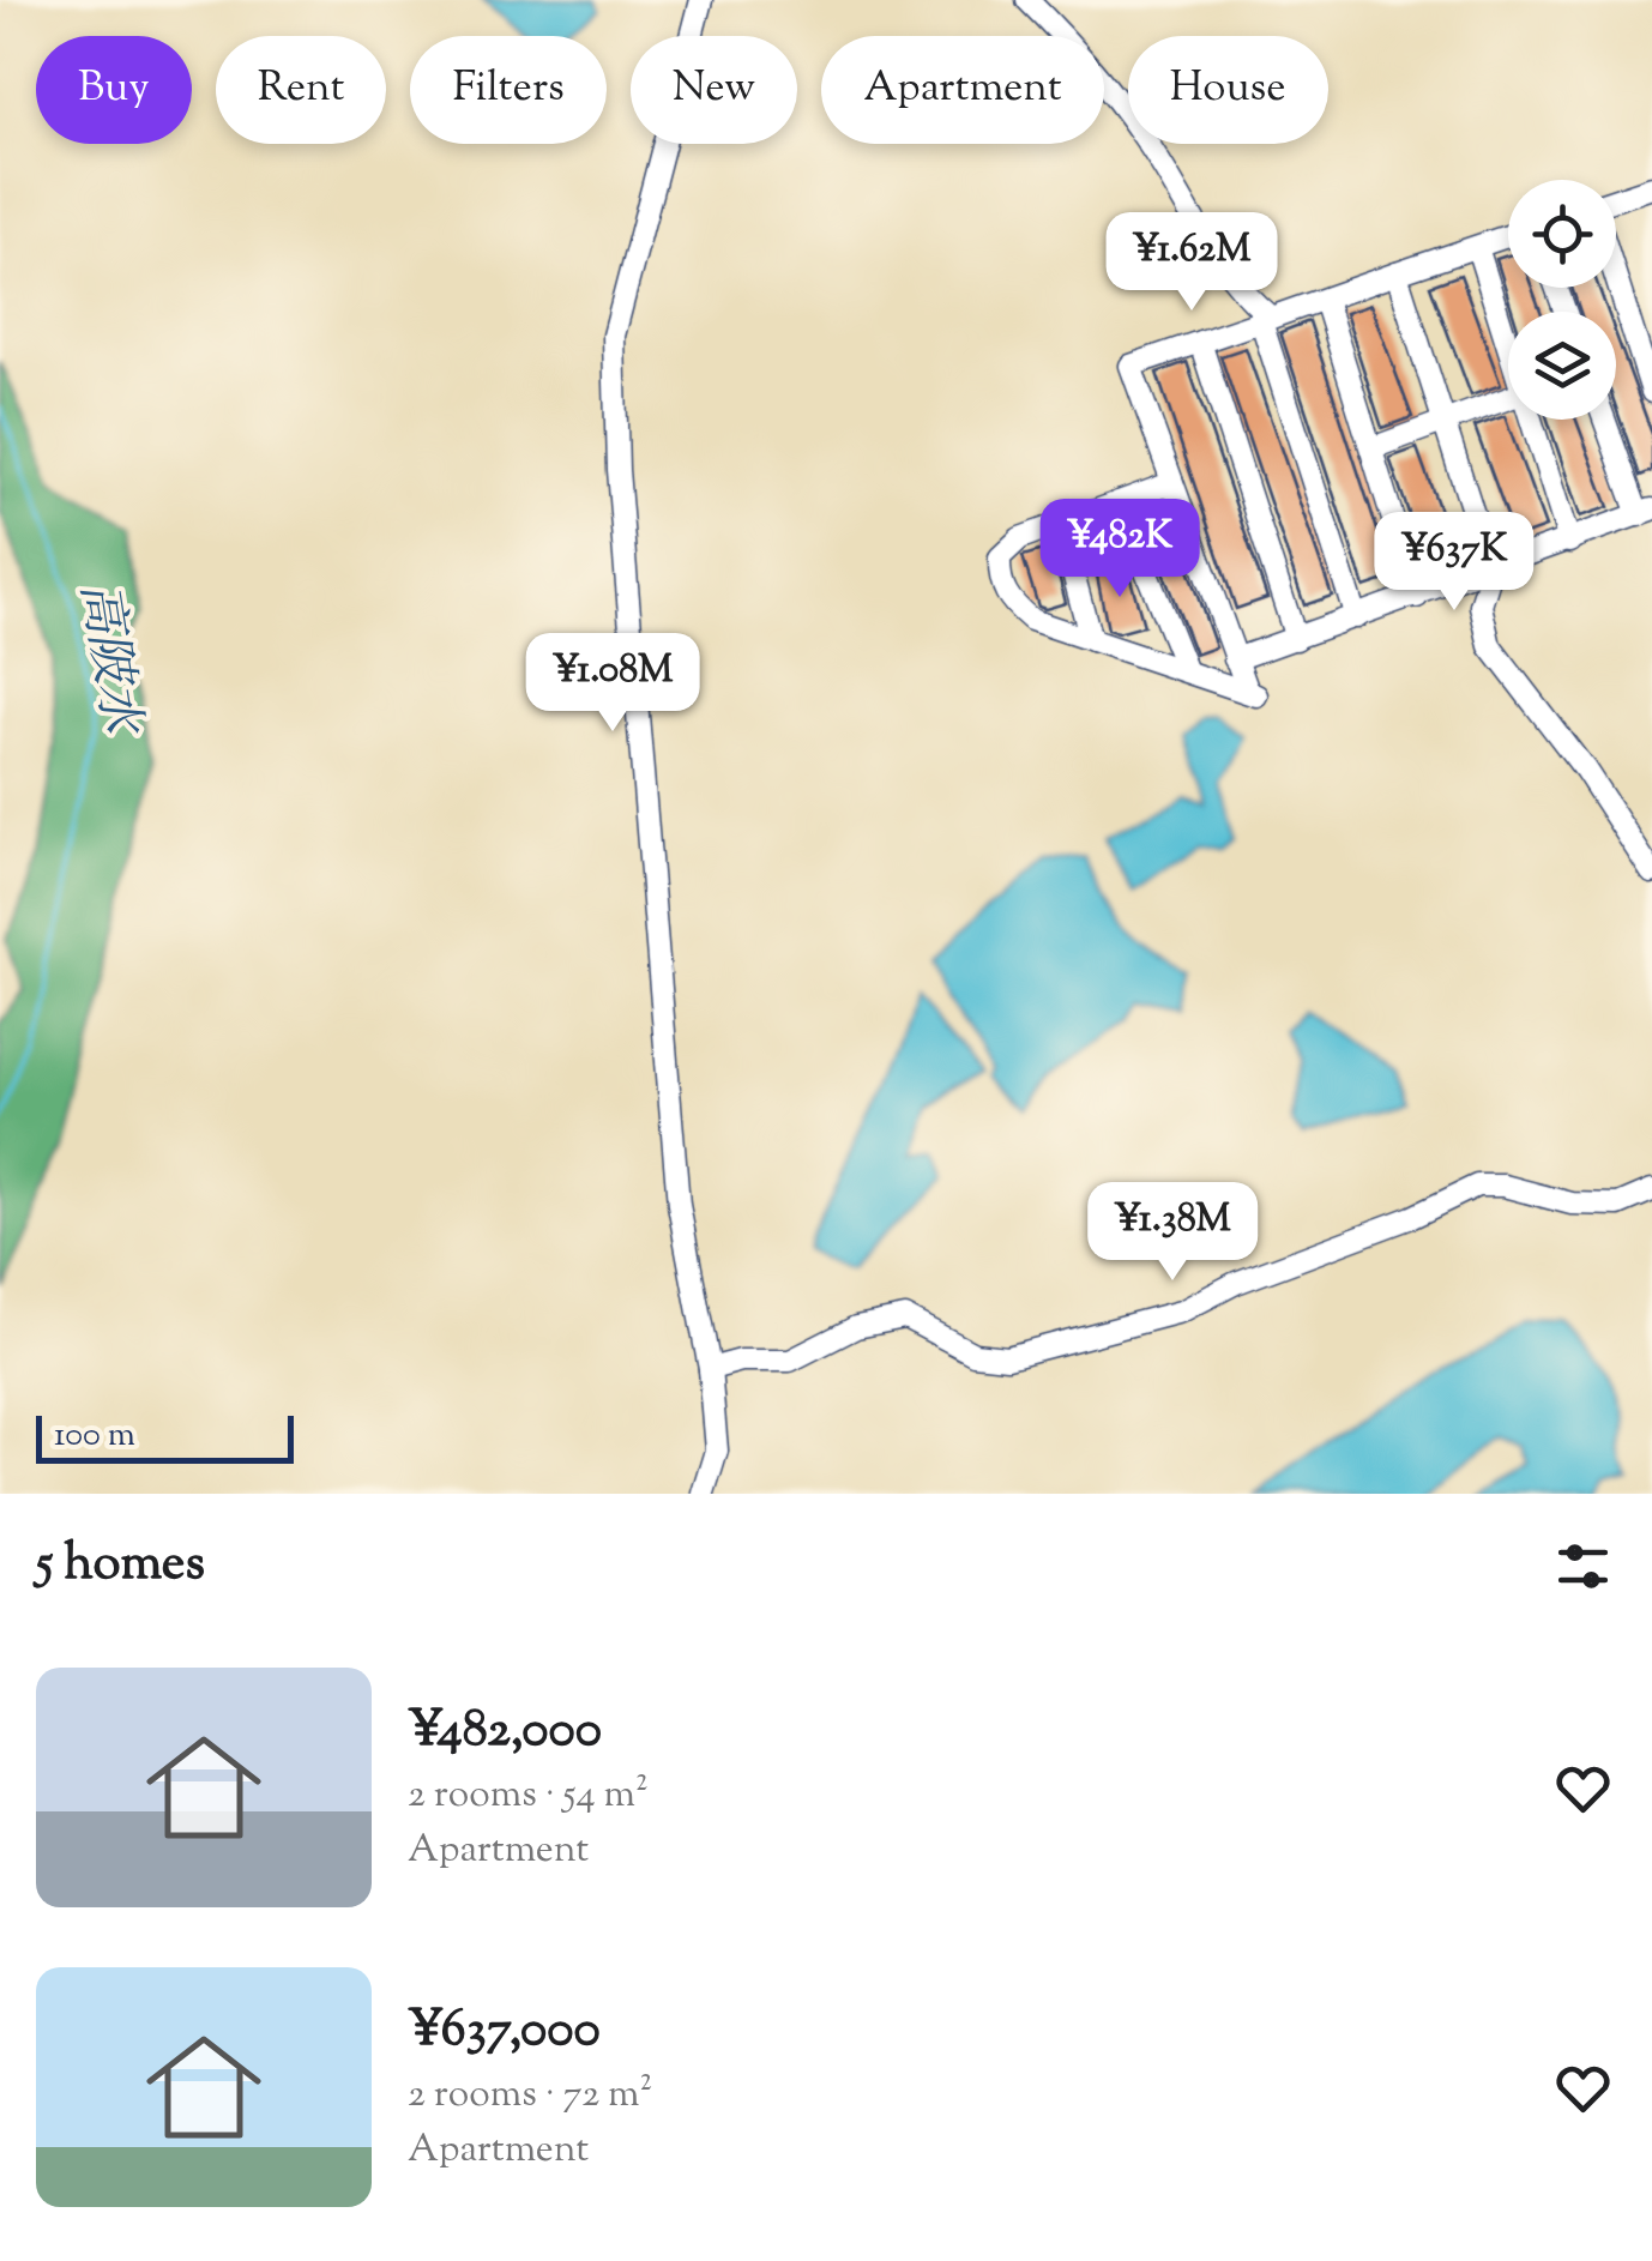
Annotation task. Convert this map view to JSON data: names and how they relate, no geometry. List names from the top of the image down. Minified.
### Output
{"water":["高陂水"],"scale_bar":"100 m","page":{"chip":["Buy","Rent","Filters","New","Apartment","House"],"price":["¥1.62M","¥482K","¥637K","¥1.08M","¥1.38M"],"scale":"100 m","heading":"5 homes","list":[{"name":"¥482,000","note":"2 rooms · 54 m² · Apartment"},{"name":"¥637,000","note":"2 rooms · 72 m² · Apartment"}]}}
